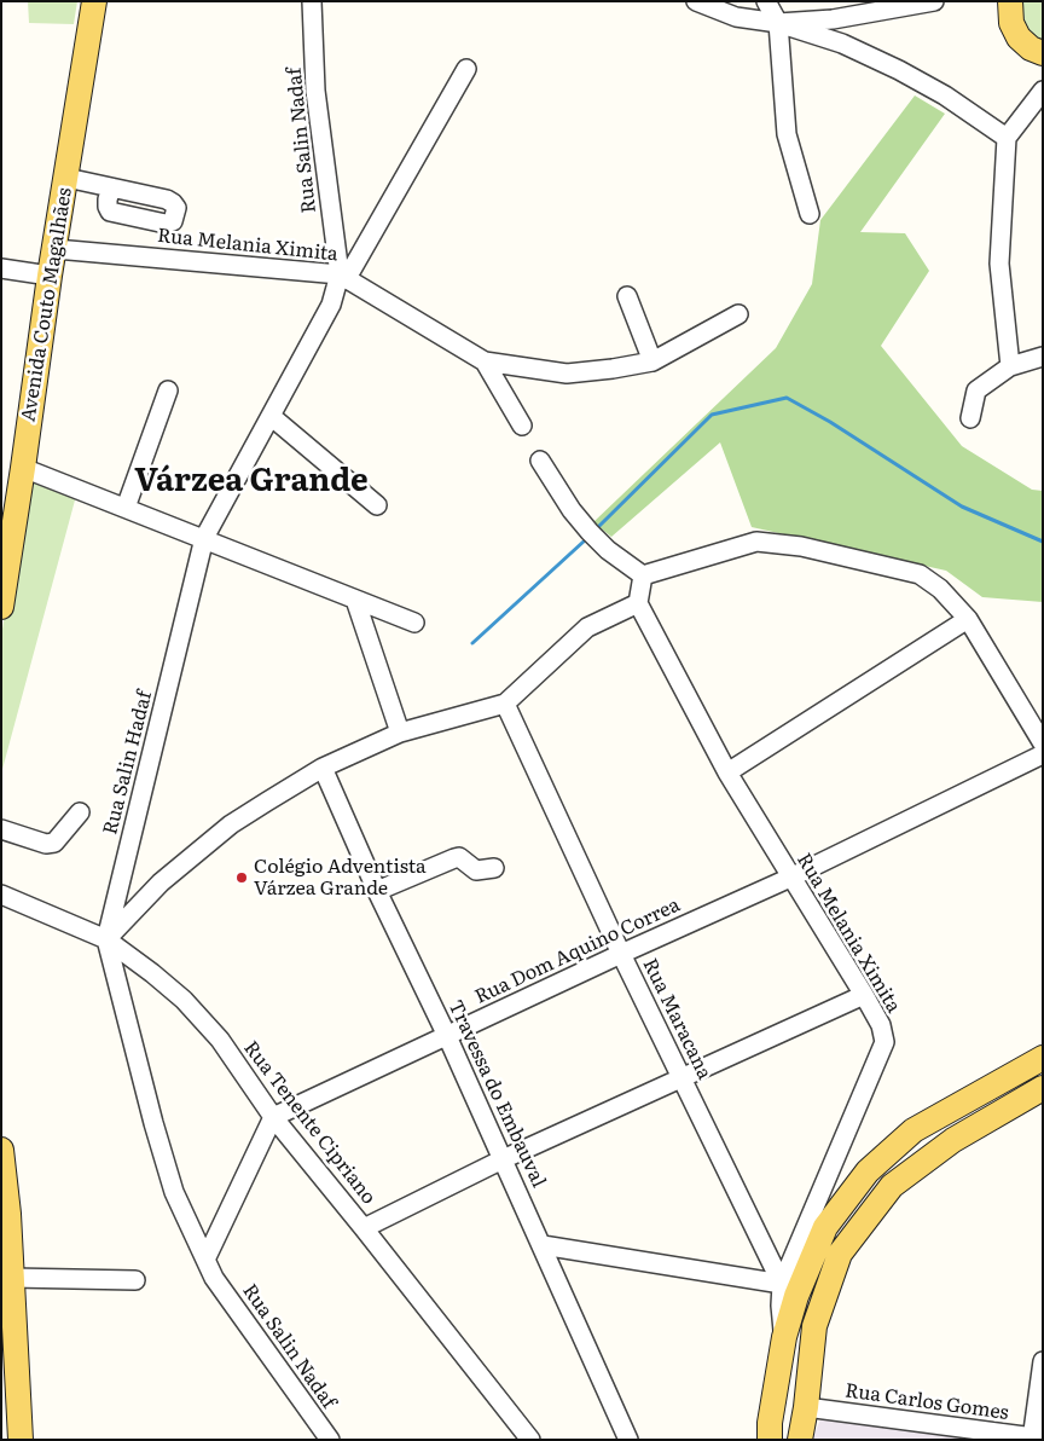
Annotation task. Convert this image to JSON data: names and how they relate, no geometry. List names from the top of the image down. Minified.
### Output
{"streets":{"main road":["Avenida Couto Magalhães"],"street":["Rua Salin Nadaf","Rua Melania Ximita","Rua Salin Hadaf","Rua Dom Aquino Correa","Rua Maracana","Travessa do Embauval","Rua Tenente Cipriano","Rua Carlos Gomes"]},"crossings":[["Rua Salin Nadaf","Rua Melania Ximita"],["Rua Salin Nadaf","Rua Salin Hadaf"],["Rua Melania Ximita","Avenida Couto Magalhães"],["Rua Melania Ximita","Rua Salin Hadaf"],["Rua Melania Ximita","Rua Dom Aquino Correa"],["Rua Melania Ximita","Rua Maracana"],["Rua Salin Hadaf","Rua Tenente Cipriano"],["Rua Dom Aquino Correa","Rua Maracana"],["Rua Dom Aquino Correa","Travessa do Embauval"],["Rua Dom Aquino Correa","Rua Tenente Cipriano"]],"districts":["Várzea Grande"],"places":["Colégio Adventista Várzea Grande"]}
